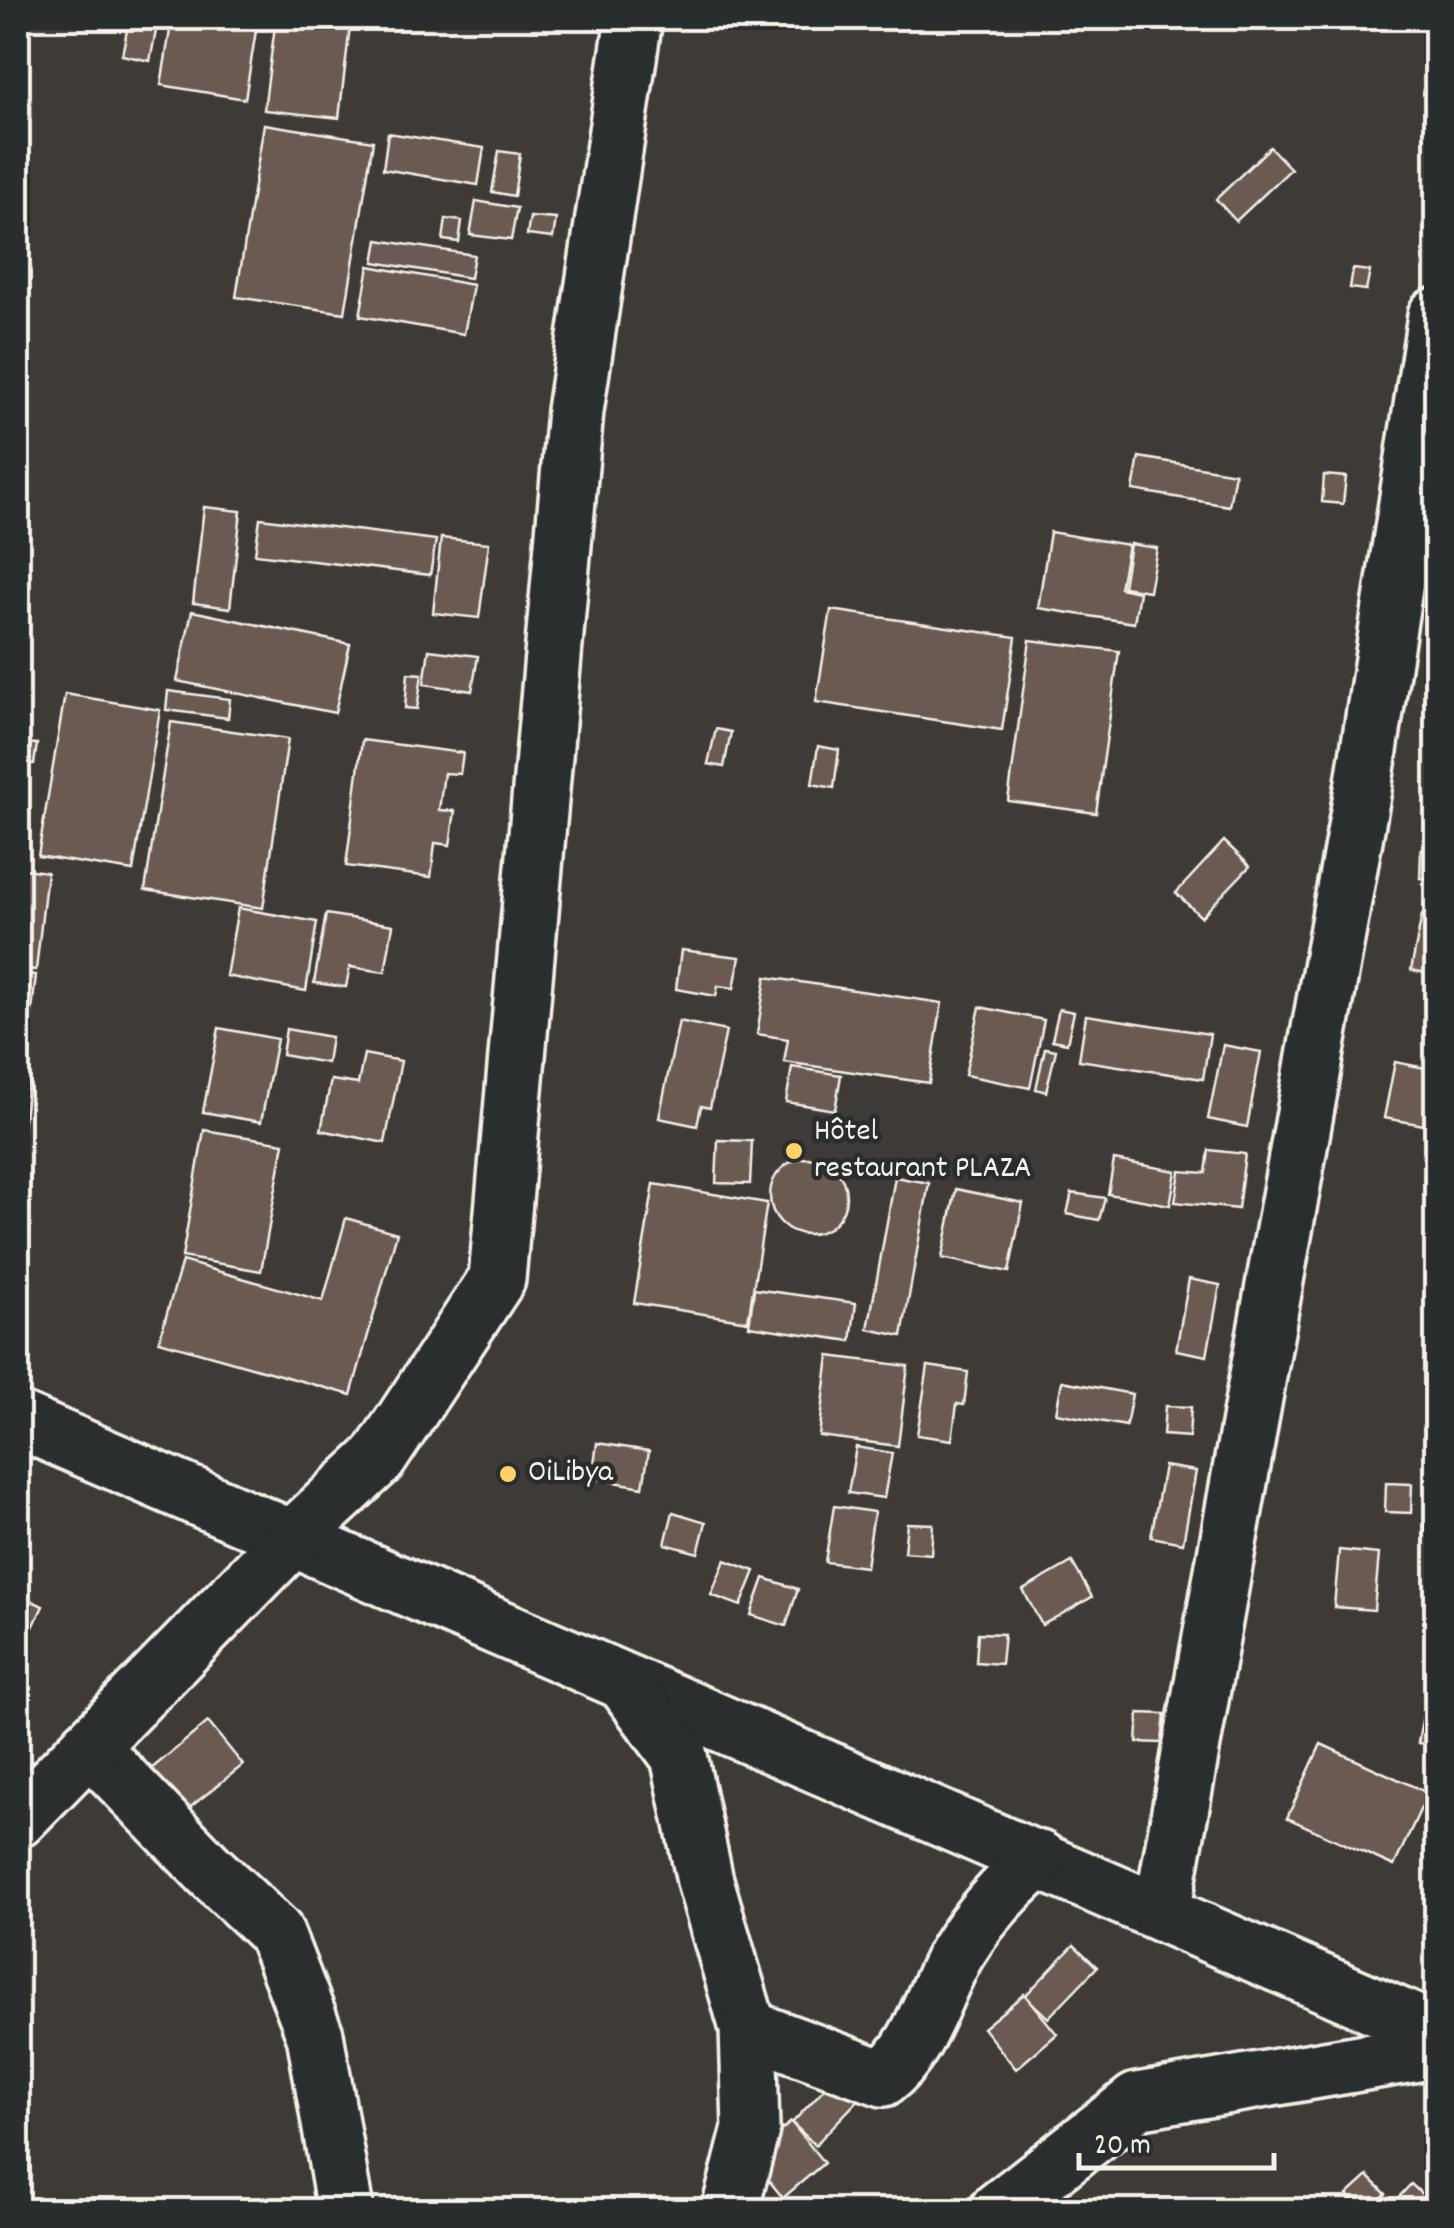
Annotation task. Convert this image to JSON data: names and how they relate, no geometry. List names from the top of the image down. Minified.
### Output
{"places":["Hôtel restaurant PLAZA","OiLibya"],"scale_bar":"20 m"}
